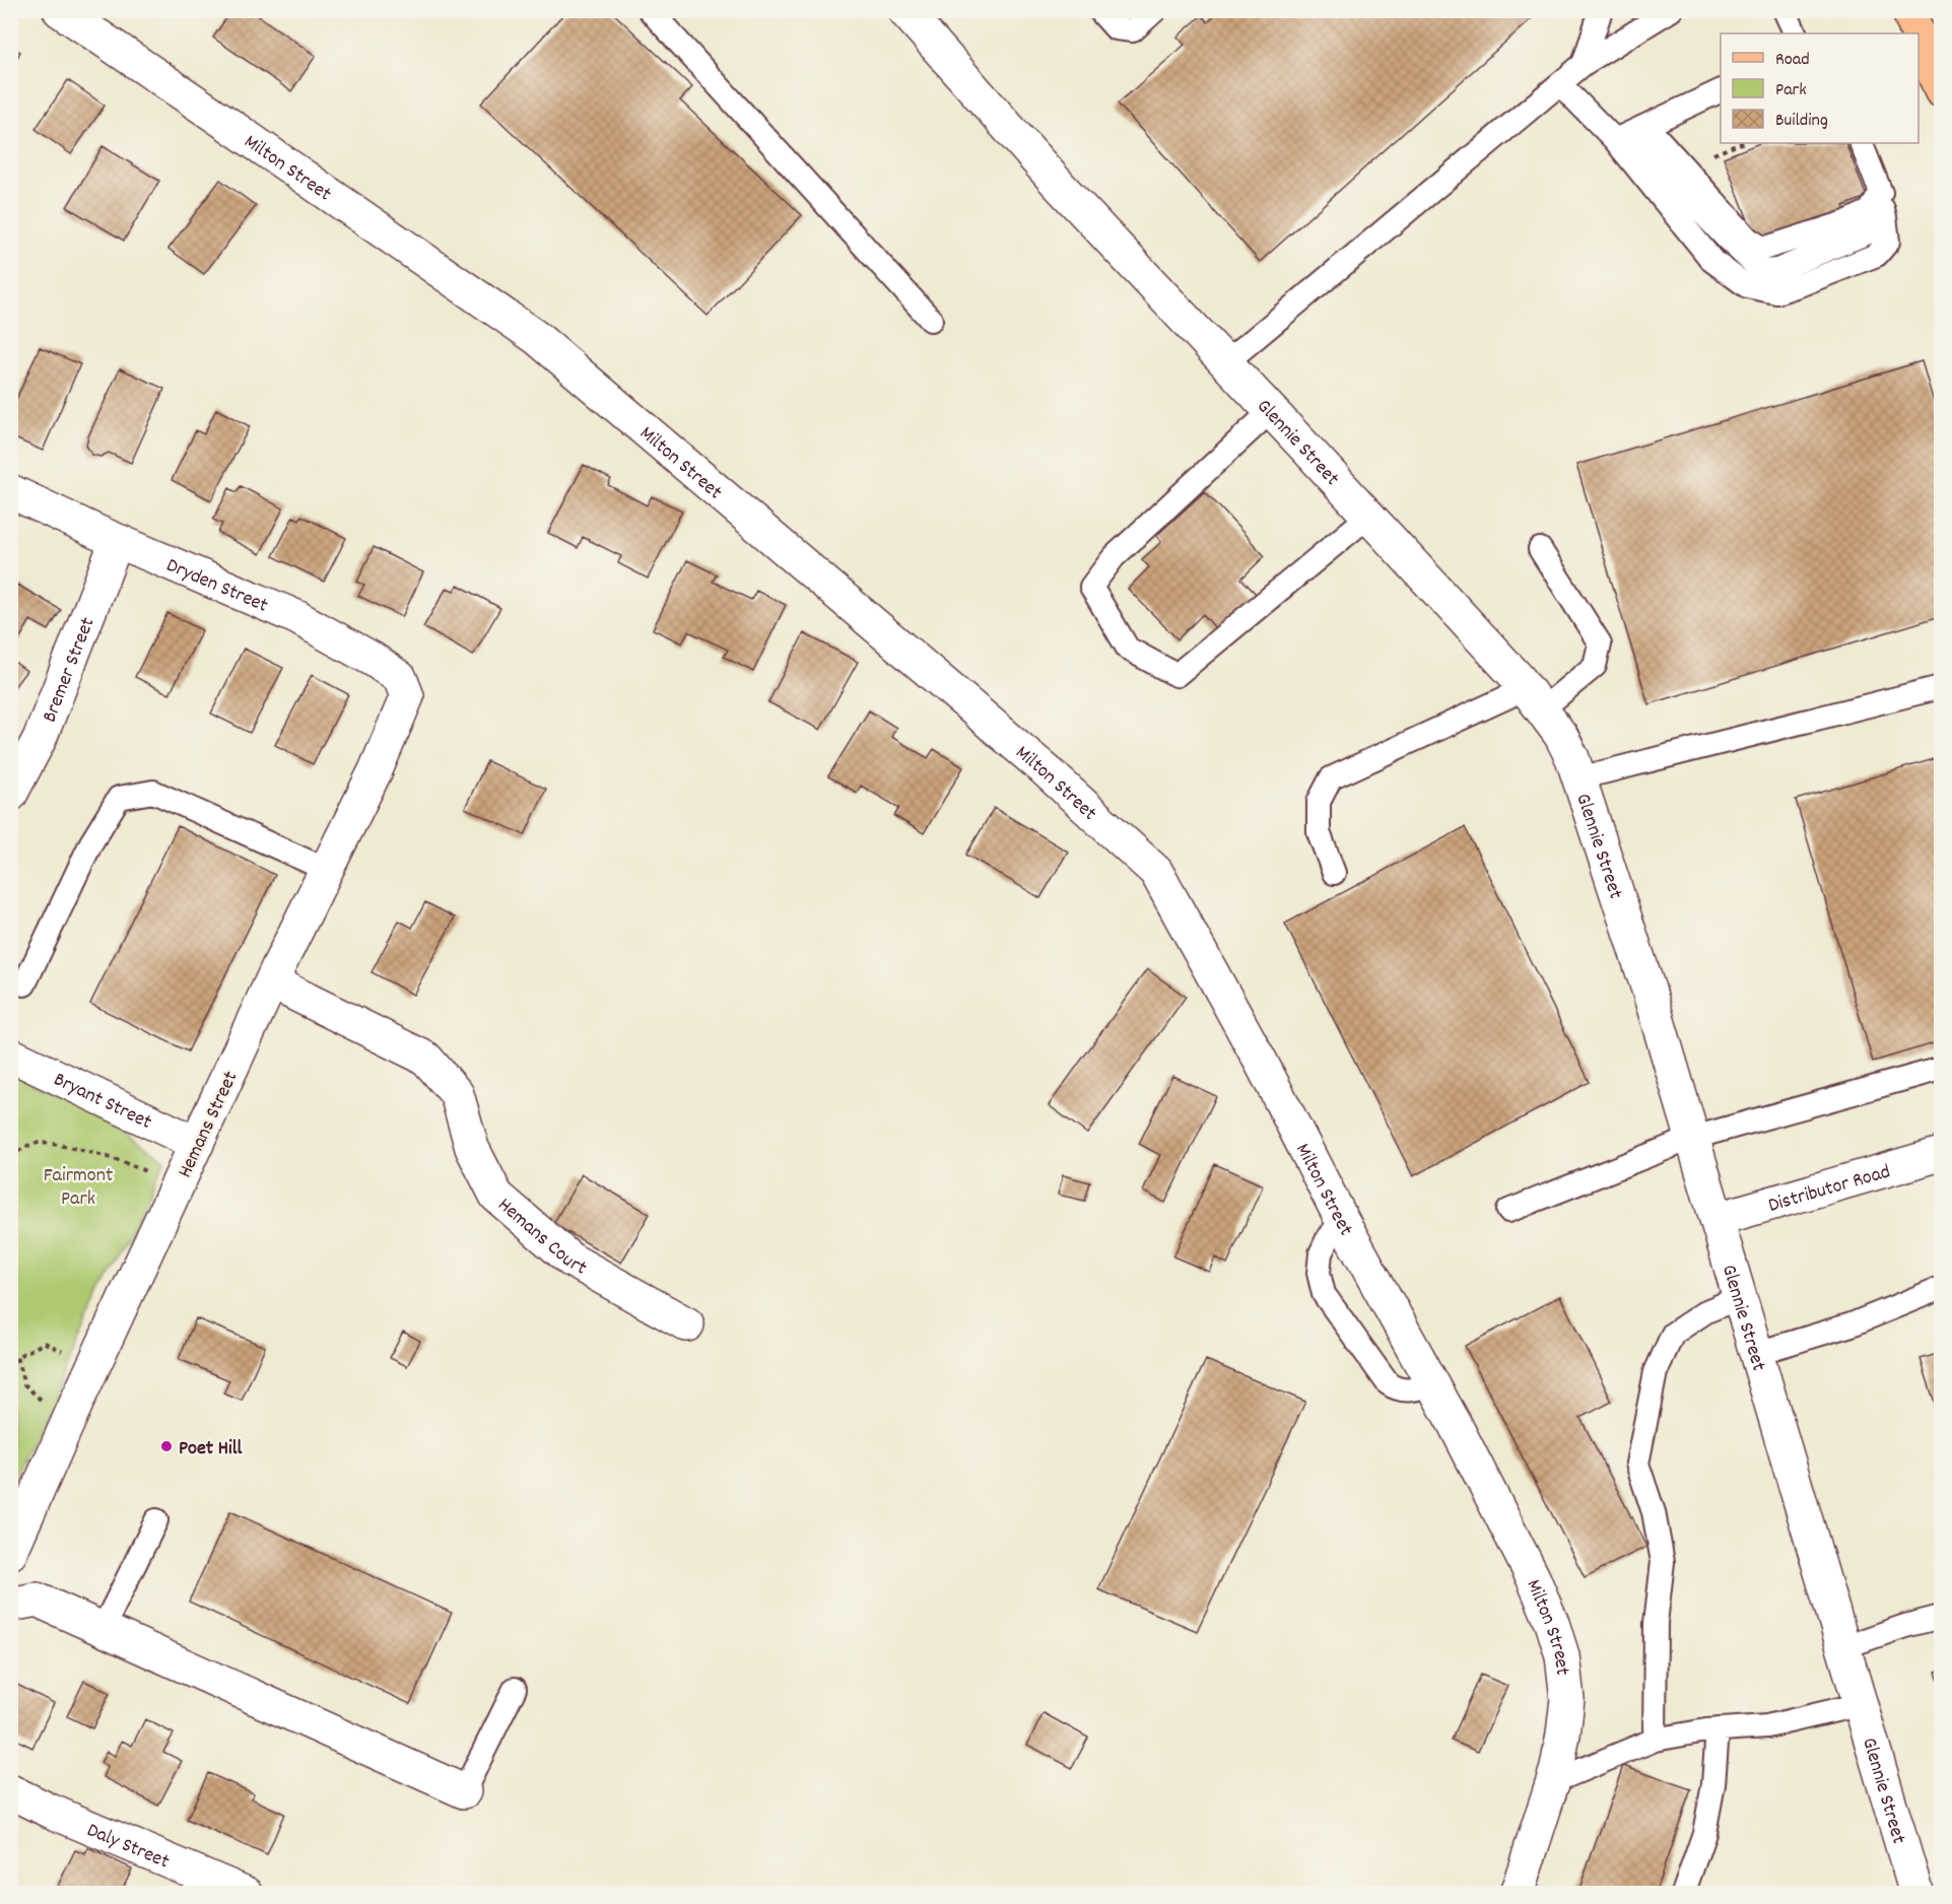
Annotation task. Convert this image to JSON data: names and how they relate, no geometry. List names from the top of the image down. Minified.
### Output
{"streets":{"street":["Milton Street","Glennie Street","Dryden Street","Bremer Street","Bryant Street","Hemans Street","Distributor Road","Hemans Court","Daly Street"]},"crossings":[["Glennie Street","Distributor Road"],["Dryden Street","Bremer Street"],["Dryden Street","Hemans Street"],["Bryant Street","Hemans Street"],["Hemans Street","Hemans Court"]],"parks":["Fairmont Park"],"places":["Poet Hill"],"legend":["Road","Park","Building"]}
